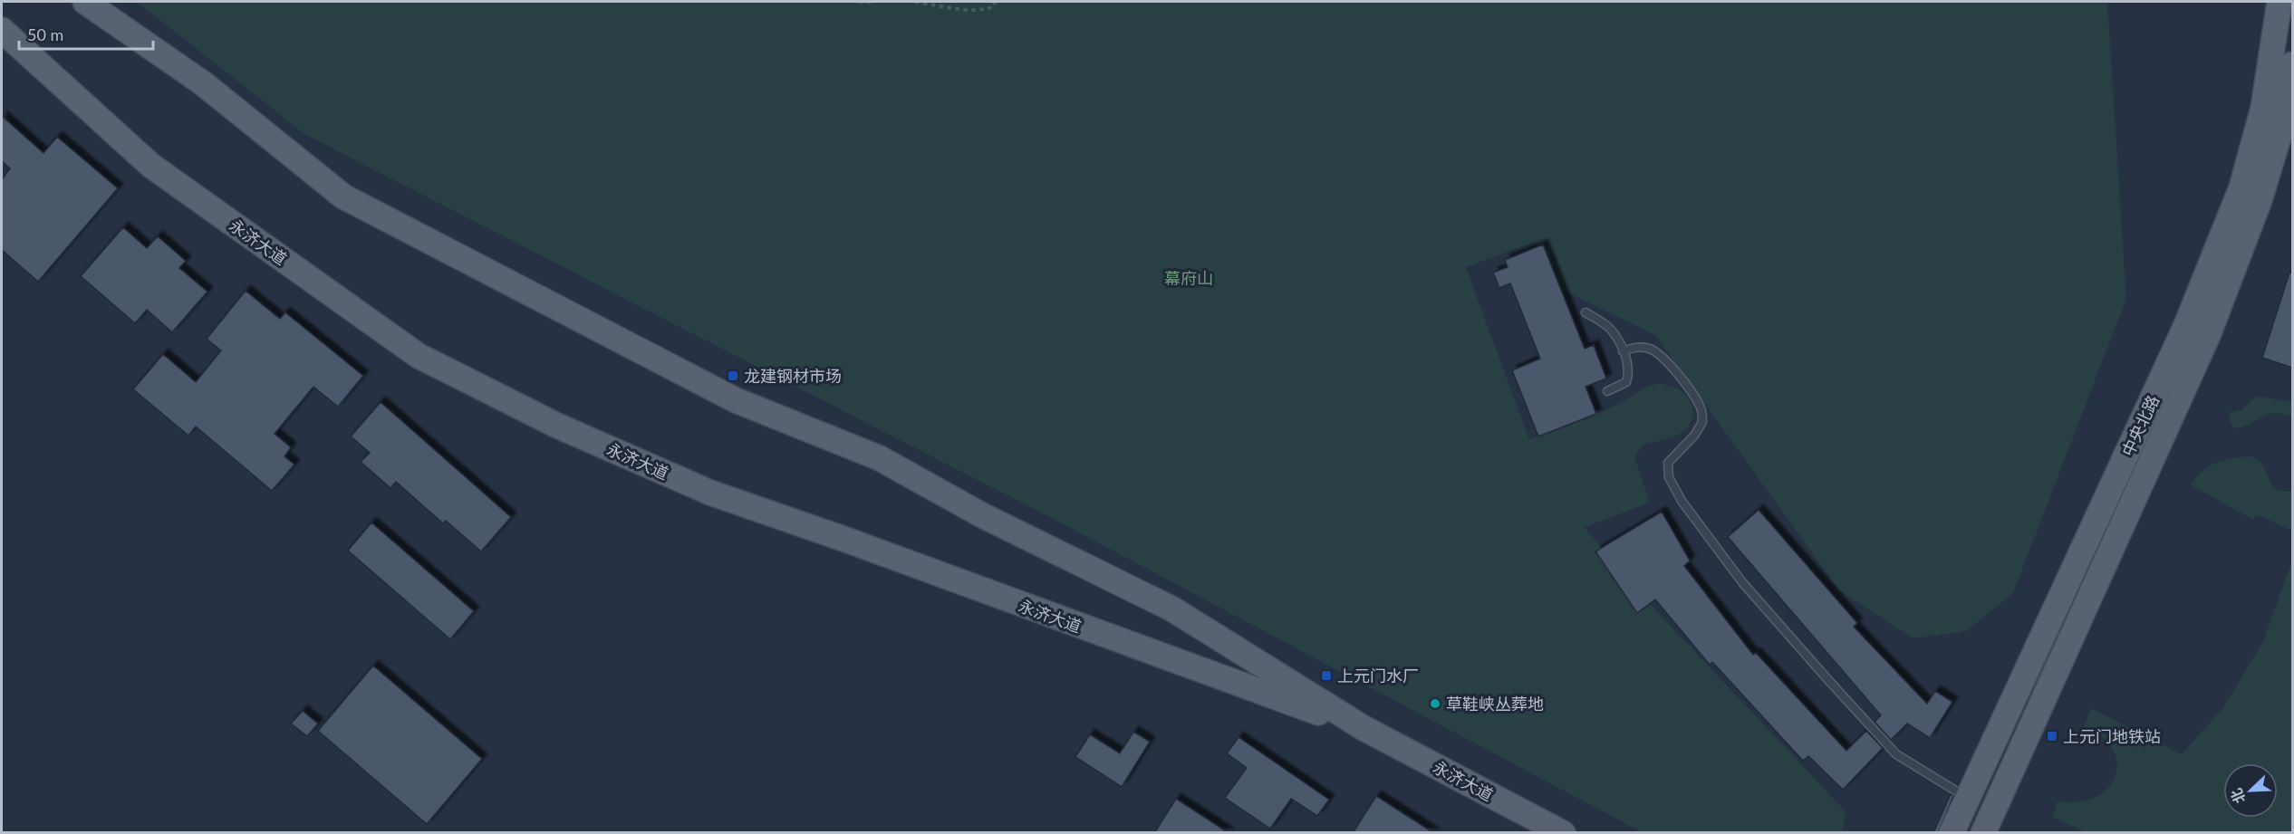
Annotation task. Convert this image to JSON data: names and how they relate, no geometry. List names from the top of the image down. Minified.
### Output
{"streets":{"main road":["永济大道","中央北路"]},"parks":["幕府山"],"places":{"transit":["龙建钢材市场","上元门水厂","上元门地铁站"],"other":["草鞋峡丛葬地"]},"scale_bar":"50 m","north":"bottom left"}
